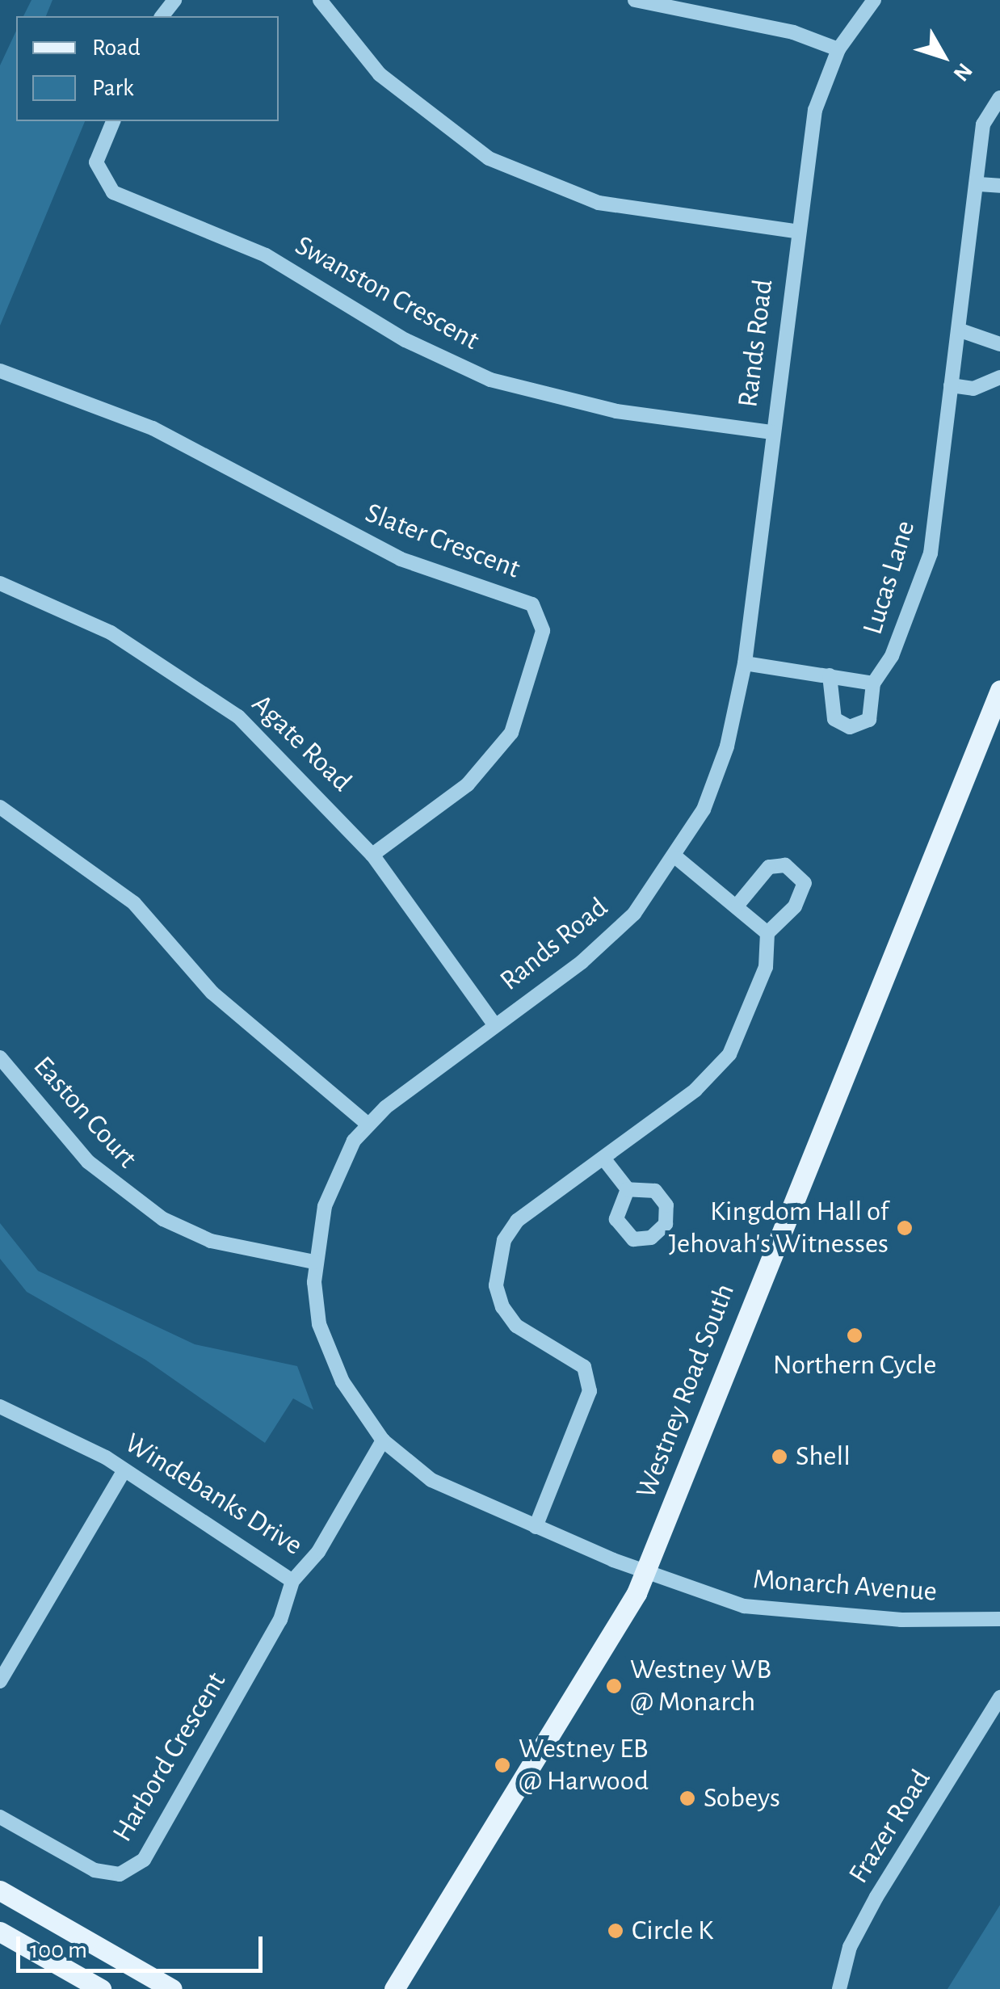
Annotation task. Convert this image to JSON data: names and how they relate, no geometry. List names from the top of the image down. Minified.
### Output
{"streets":{"main road":["Westney Road South"],"street":["Swanston Crescent","Rands Road","Slater Crescent","Lucas Lane","Agate Road","Easton Court","Windebanks Drive","Monarch Avenue","Harbord Crescent","Frazer Road"]},"crossings":[["Swanston Crescent","Rands Road"],["Rands Road","Agate Road"],["Rands Road","Easton Court"],["Rands Road","Westney Road South"],["Rands Road","Windebanks Drive"],["Rands Road","Monarch Avenue"],["Slater Crescent","Agate Road"],["Westney Road South","Monarch Avenue"],["Windebanks Drive","Harbord Crescent"]],"places":["Kingdom Hall of Jehovah's Witnesses","Northern Cycle","Shell","Westney WB @ Monarch","Westney EB @ Harwood","Sobeys","Circle K"],"legend":["Road","Park"],"scale_bar":"100 m","north":"bottom right"}
